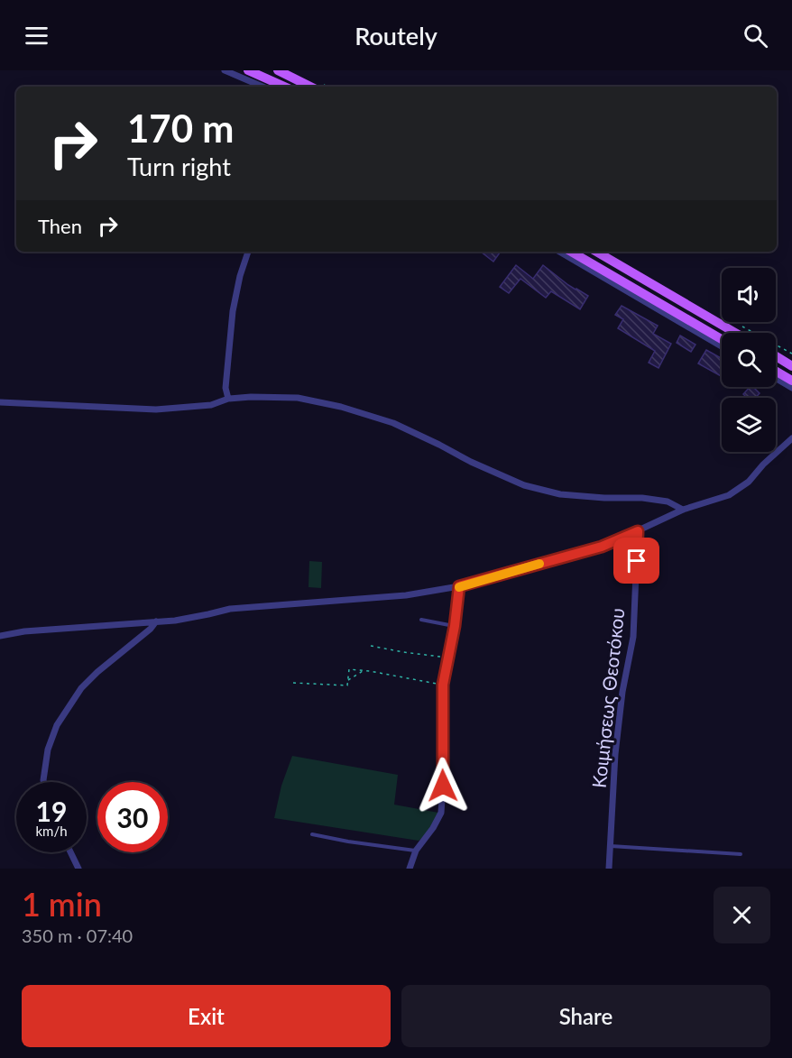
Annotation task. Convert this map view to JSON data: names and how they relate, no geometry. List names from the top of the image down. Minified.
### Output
{"streets":{"street":["Κοιμήσεως Θεοτόκου"]},"page":{"header":"Routely","turn":["170 m","Turn right"],"then":"Then","speed":"19 km/h","limit":"30","heading":["1 min","350 m · 07:40"],"buttons":["Exit","Share"]}}
